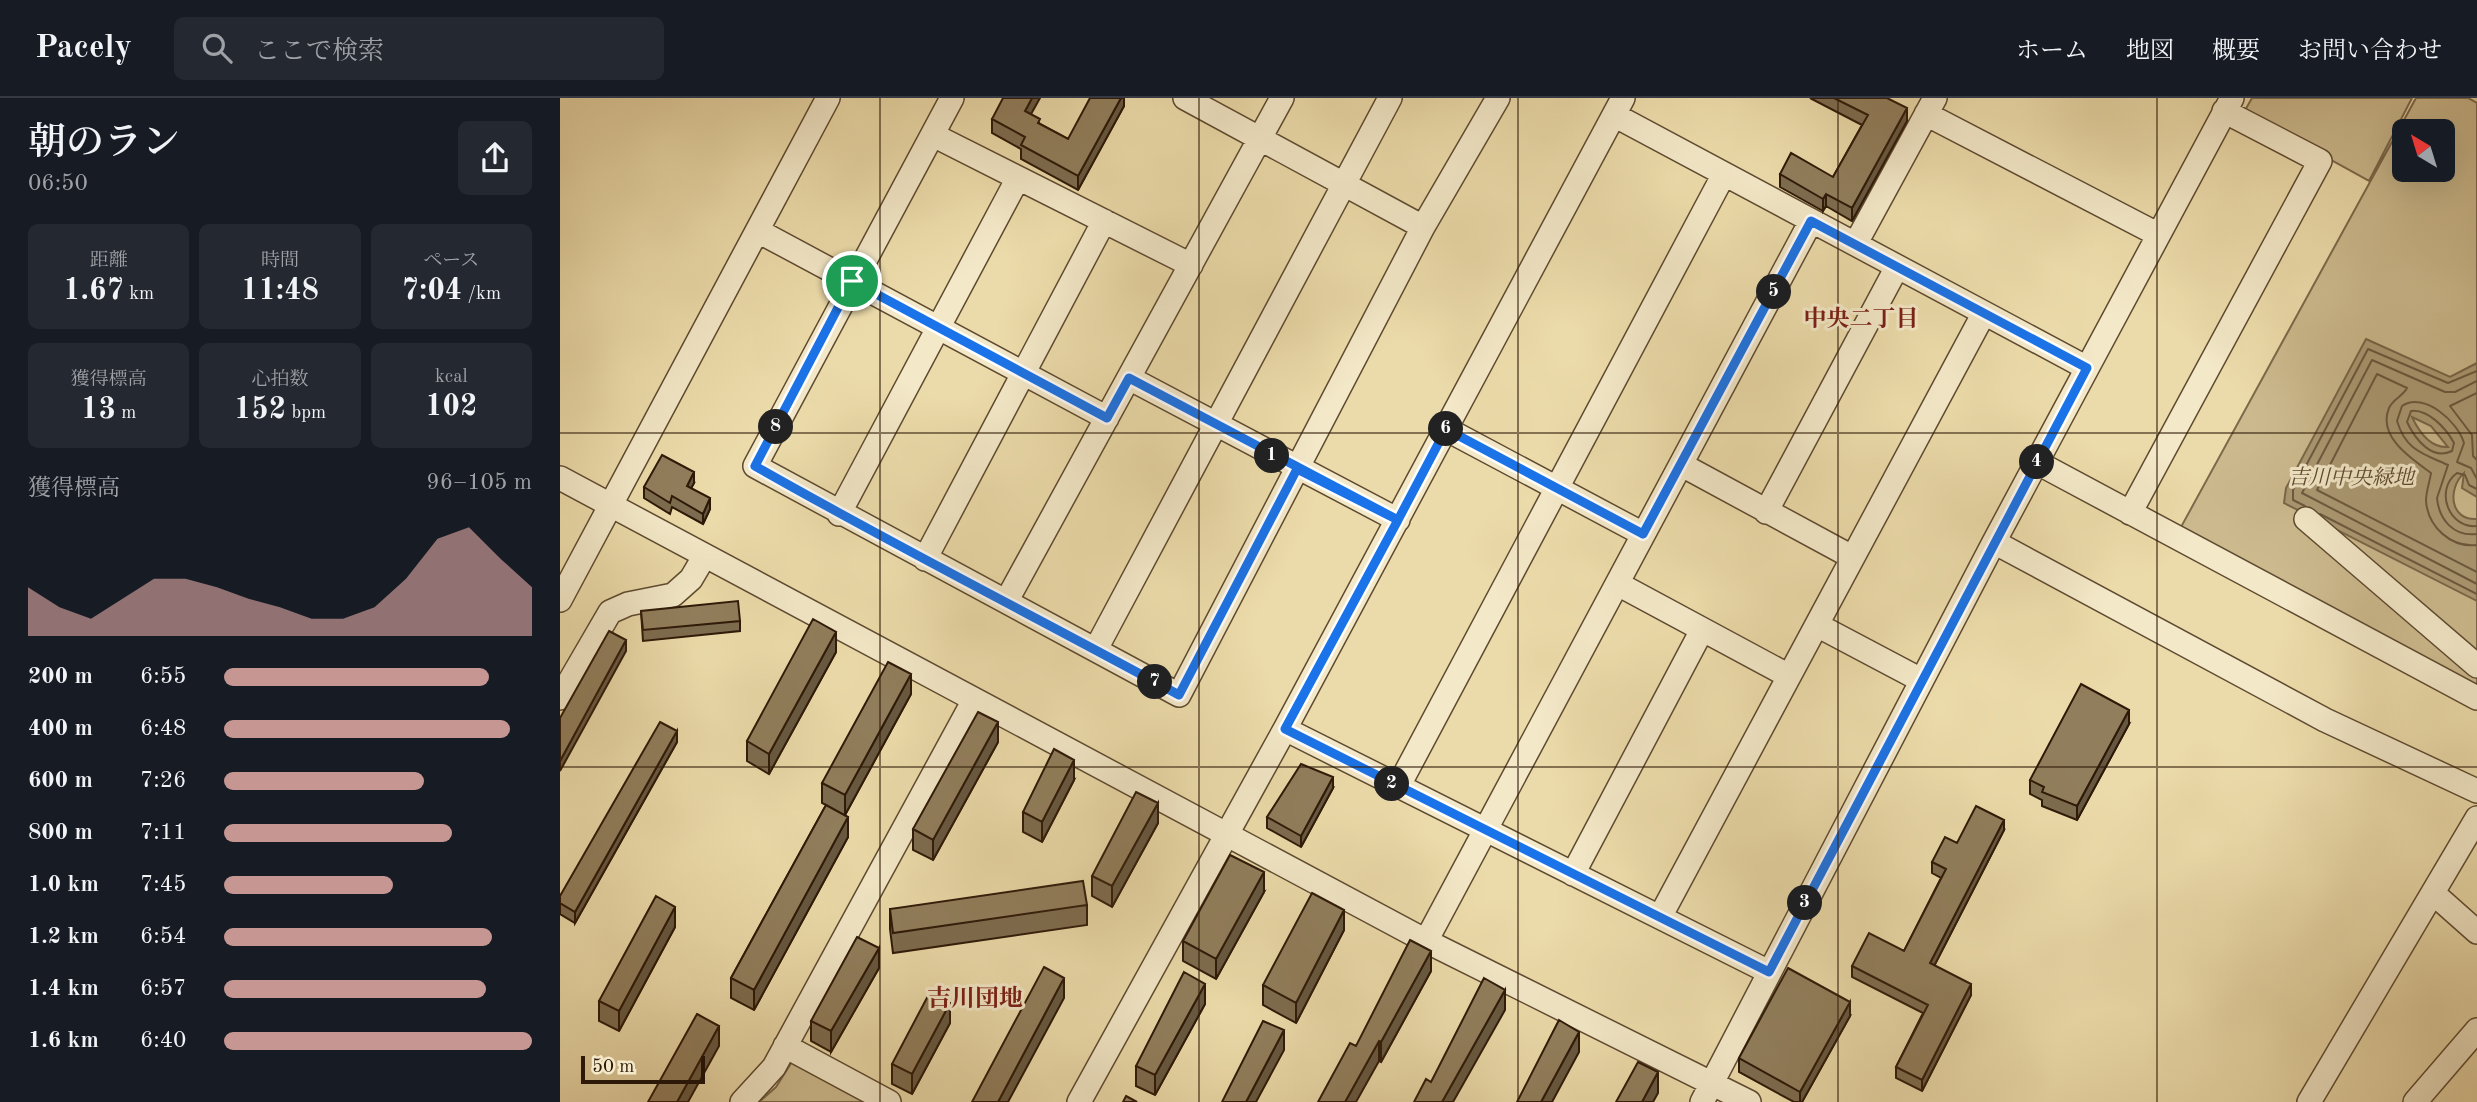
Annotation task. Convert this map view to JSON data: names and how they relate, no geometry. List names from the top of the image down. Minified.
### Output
{"districts":["中央二丁目","吉川団地"],"parks":["吉川中央緑地"],"scale_bar":"50 m","north":"top left","page":{"header":"Pacely","search":"ここで検索","nav":["ホーム","地図","概要","お問い合わせ"],"heading":["朝のラン","06:50"],"stats":[["距離","1.67 km"],["時間","11:48"],["ペース","7:04 /km"],["獲得標高","13 m"],["心拍数","152 bpm"],["kcal","102"]],"pins":["5","8","6","1","4","7","2","3"],"chart":["獲得標高","96–105 m"],"list":[{"name":"200 m","note":"6:55"},{"name":"400 m","note":"6:48"},{"name":"600 m","note":"7:26"},{"name":"800 m","note":"7:11"},{"name":"1.0 km","note":"7:45"},{"name":"1.2 km","note":"6:54"},{"name":"1.4 km","note":"6:57"},{"name":"1.6 km","note":"6:40"}],"scale":"50 m"}}
